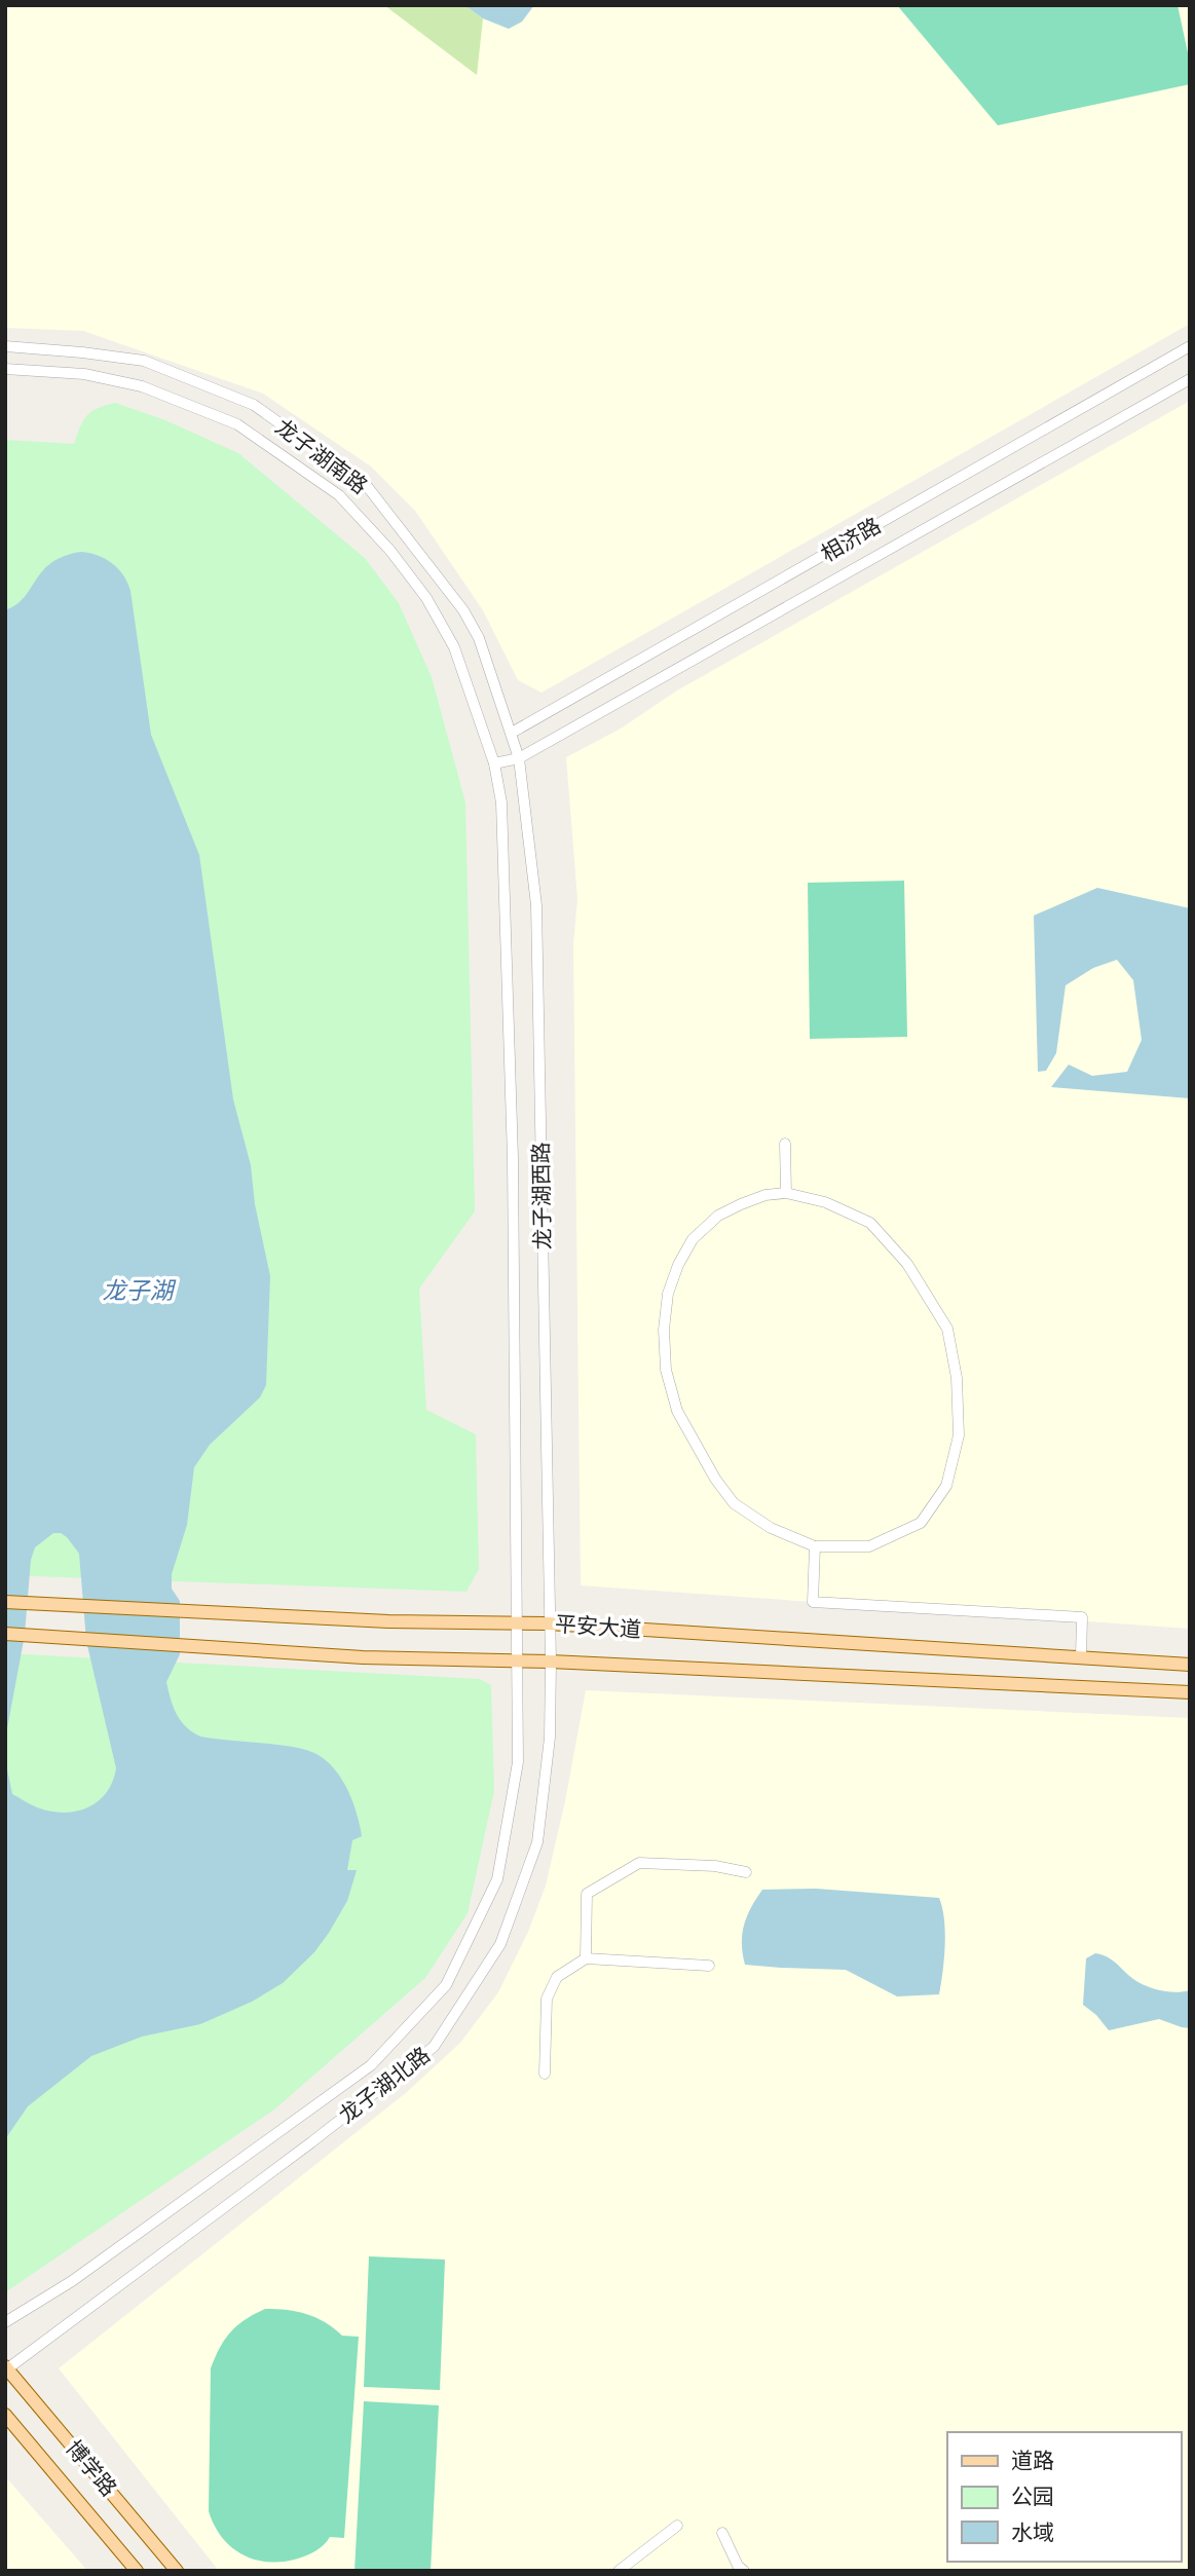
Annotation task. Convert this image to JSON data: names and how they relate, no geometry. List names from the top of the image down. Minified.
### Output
{"streets":{"main road":["平安大道","博学路"],"street":["龙子湖南路","相济路","龙子湖西路","龙子湖北路"]},"crossings":[["龙子湖南路","相济路"],["龙子湖南路","龙子湖西路"],["相济路","龙子湖西路"],["龙子湖西路","平安大道"],["龙子湖西路","龙子湖北路"],["平安大道","龙子湖北路"],["龙子湖北路","博学路"]],"water":["龙子湖"],"legend":["道路","公园","水域"]}
